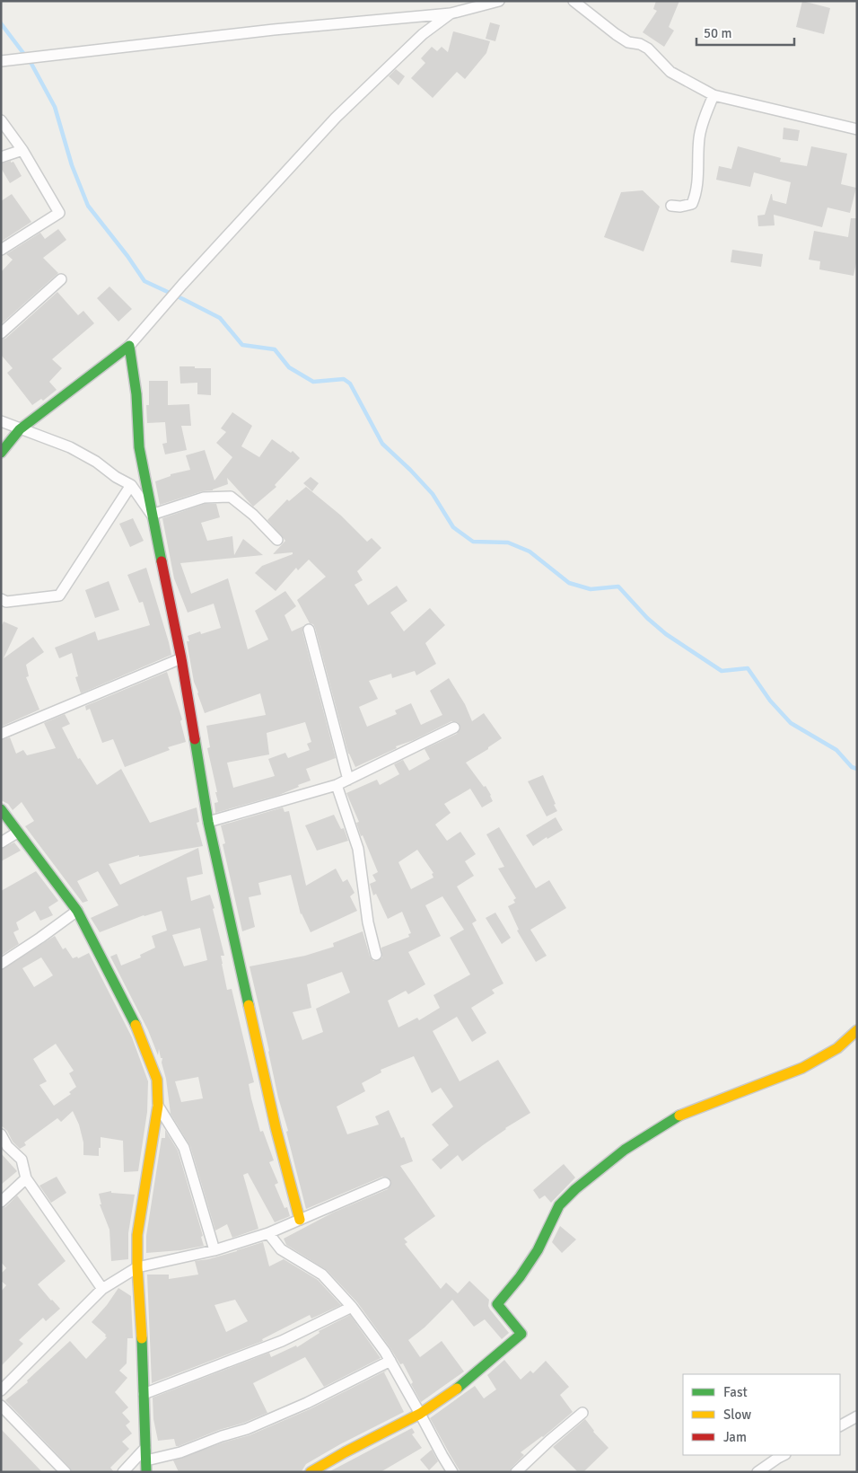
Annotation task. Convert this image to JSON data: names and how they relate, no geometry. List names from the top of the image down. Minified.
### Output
{"legend":["Fast","Slow","Jam"],"scale_bar":"50 m"}
